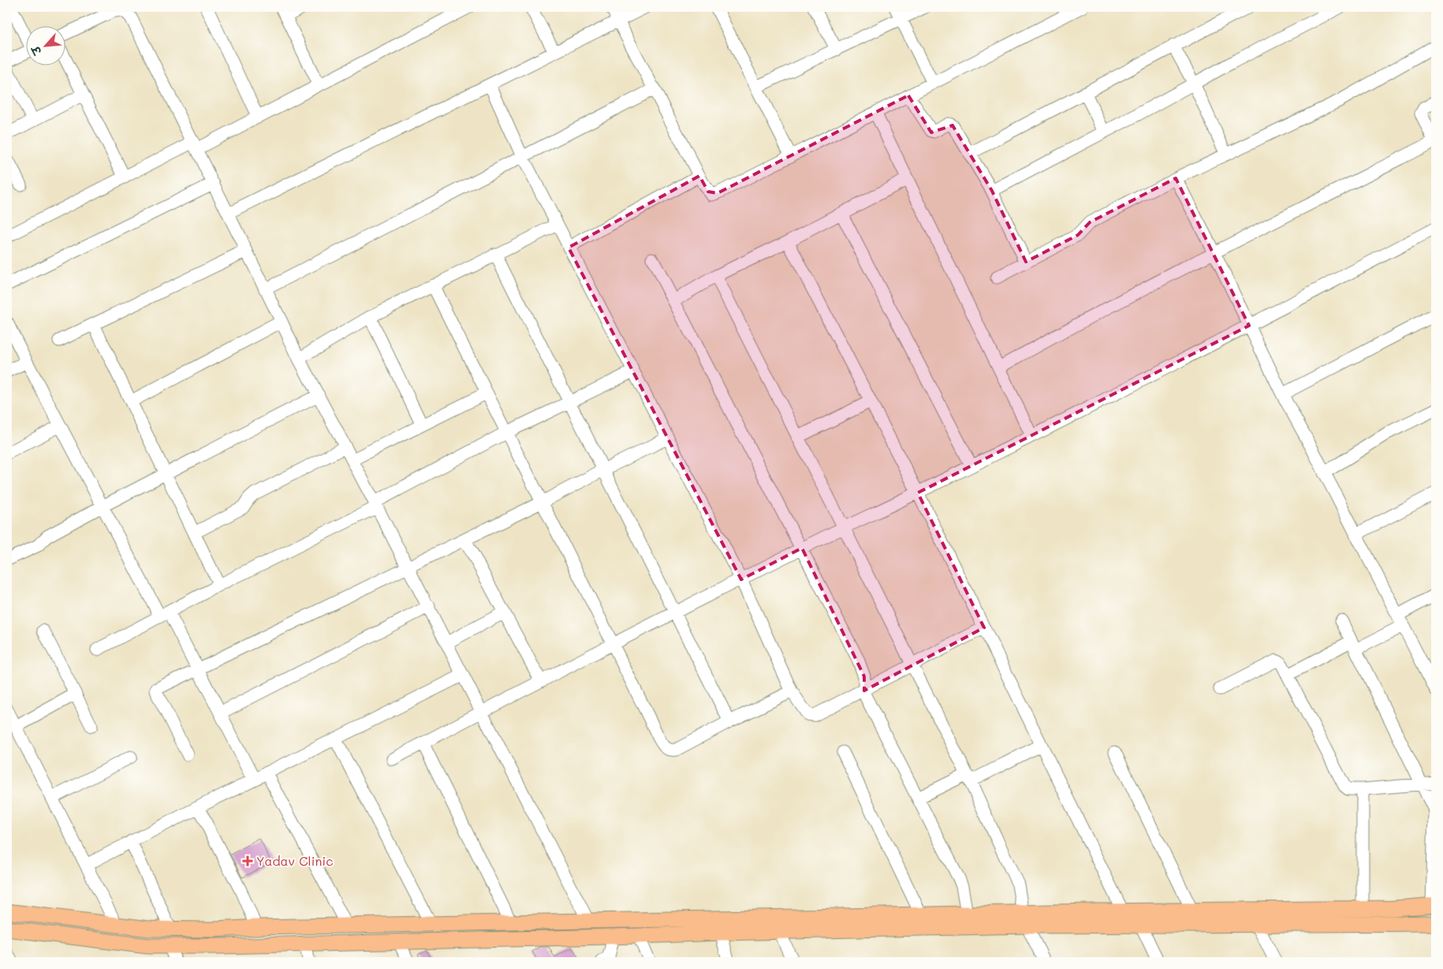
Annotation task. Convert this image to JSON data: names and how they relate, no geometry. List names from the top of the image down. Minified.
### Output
{"places":{"health":["Yadav Clinic"]},"north":"bottom left"}
